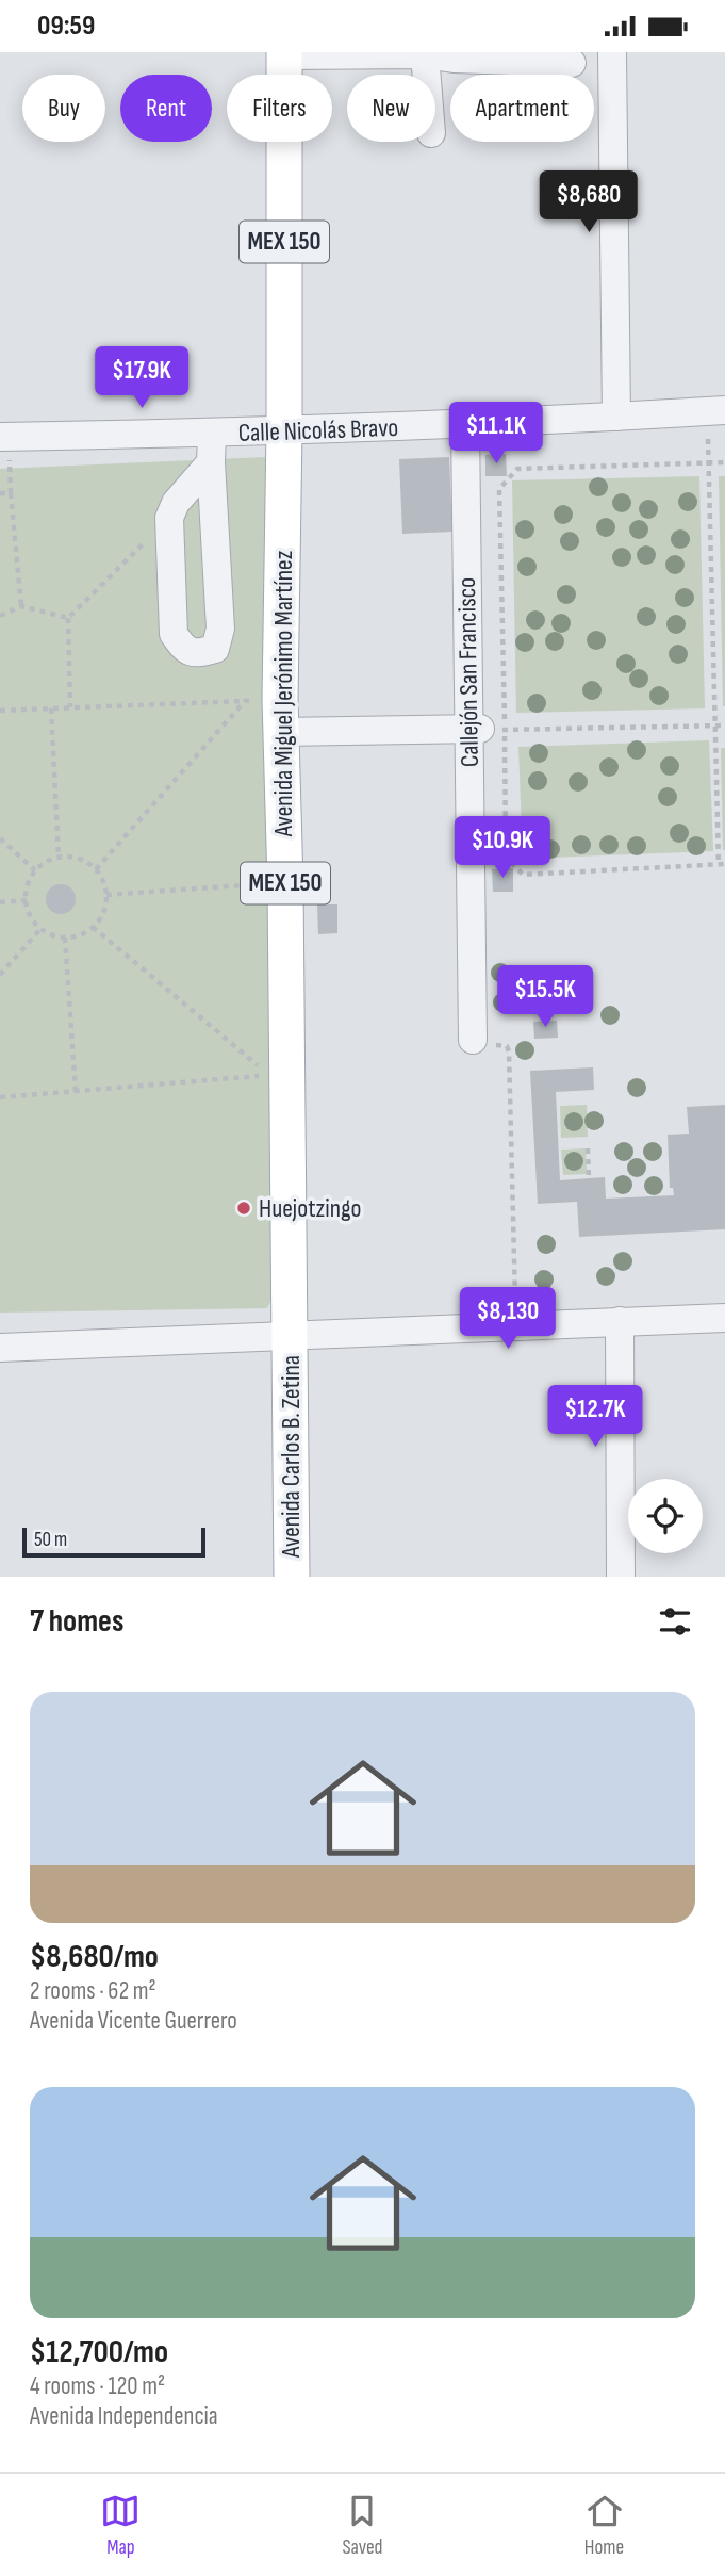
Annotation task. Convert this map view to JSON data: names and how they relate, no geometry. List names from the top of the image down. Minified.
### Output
{"streets":{"main road":["MEX 150","Avenida Miguel Jerónimo Martínez","Avenida Carlos B. Zetina"],"street":["Calle Nicolás Bravo","Callejón San Francisco"]},"crossings":[["Calle Nicolás Bravo","Callejón San Francisco"],["Calle Nicolás Bravo","Avenida Miguel Jerónimo Martínez"],["Avenida Miguel Jerónimo Martínez","Avenida Carlos B. Zetina"]],"places":["Huejotzingo"],"scale_bar":"50 m","page":{"status":"09:59","chip":["Buy","Rent","Filters","New","Apartment"],"price":["$8,680","$17.9K","$11.1K","$10.9K","$15.5K","$8,130","$12.7K"],"scale":"50 m","heading":"7 homes","list":[{"name":"$8,680/mo","note":"2 rooms · 62 m² · Avenida Vicente Guerrero"},{"name":"$12,700/mo","note":"4 rooms · 120 m² · Avenida Independencia"}],"tabs":["Map","Saved","Home"]}}
